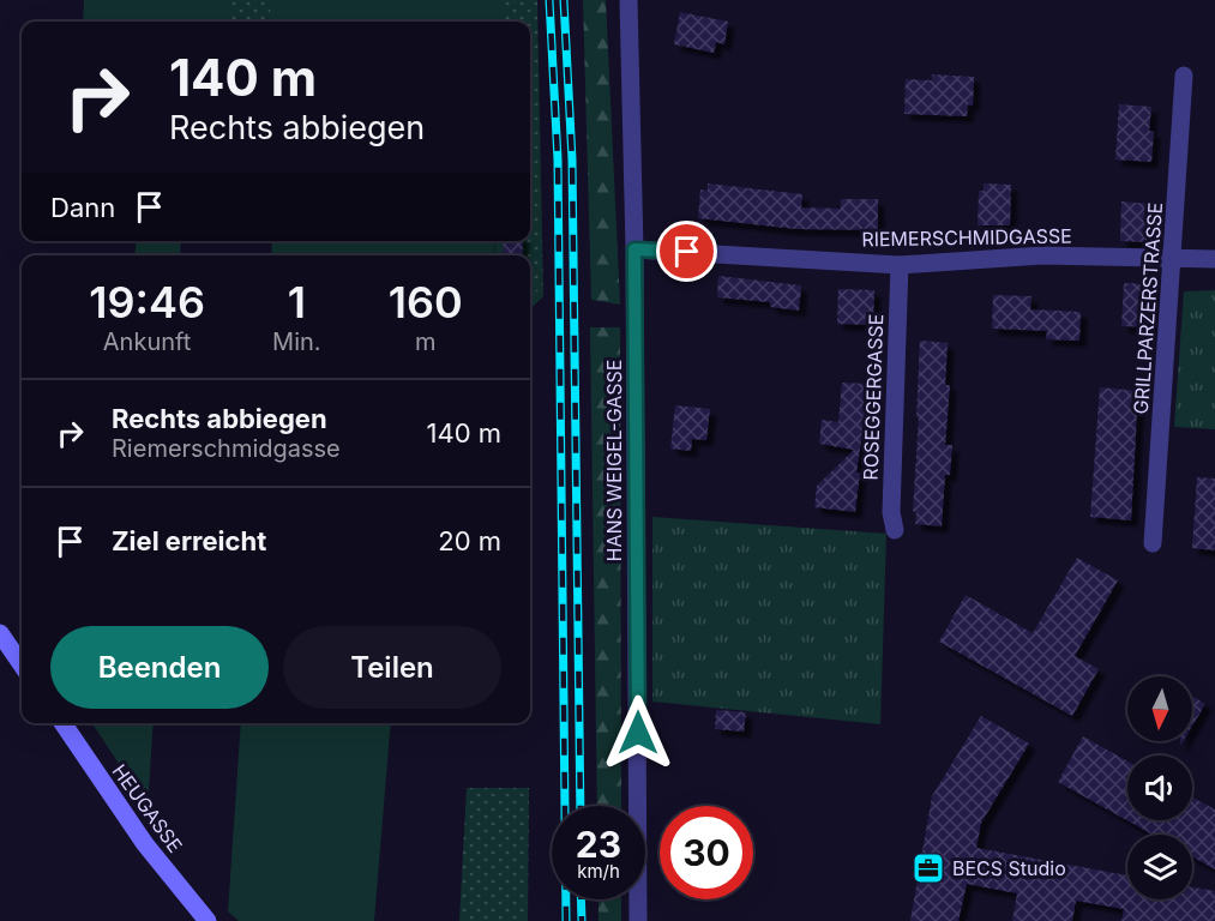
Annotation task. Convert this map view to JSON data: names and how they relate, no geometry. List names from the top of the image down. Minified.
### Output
{"streets":{"street":["RIEMERSCHMIDGASSE","GRILLPARZERSTRASSE","ROSEGGERGASSE","HANS WEIGEL-GASSE","HEUGASSE"]},"crossings":[["RIEMERSCHMIDGASSE","GRILLPARZERSTRASSE"],["RIEMERSCHMIDGASSE","ROSEGGERGASSE"],["RIEMERSCHMIDGASSE","HANS WEIGEL-GASSE"]],"places":{"office":["BECS Studio"]},"north":"bottom","page":{"turn":["140 m","Rechts abbiegen"],"then":"Dann","eta":["19:46","Ankunft","1","Min.","160","m"],"list":[{"name":"Rechts abbiegen","note":"Riemerschmidgasse","value":"140 m"},{"name":"Ziel erreicht","value":"20 m"}],"buttons":["Beenden","Teilen"],"speed":"23 km/h","limit":"30"}}
